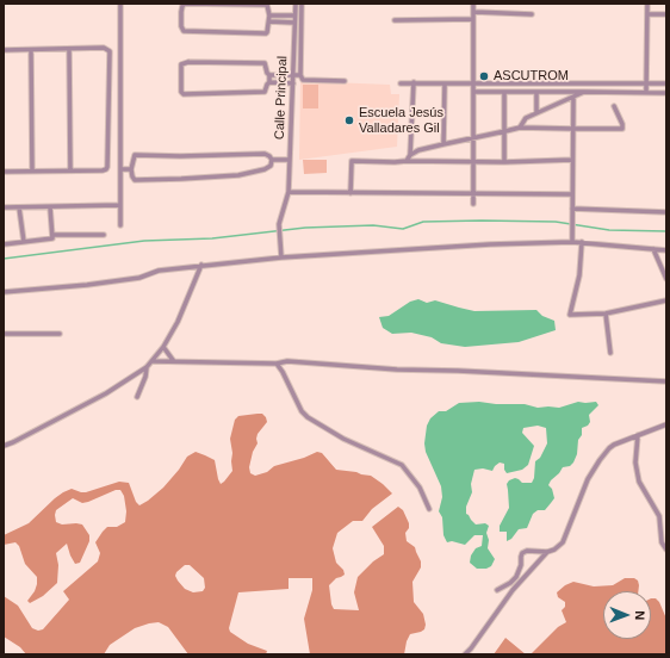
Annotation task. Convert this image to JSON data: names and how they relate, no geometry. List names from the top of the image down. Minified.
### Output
{"streets":{"street":["Calle Principal"]},"places":["ASCUTROM","Escuela Jesús Valladares Gil"],"north":"right"}
